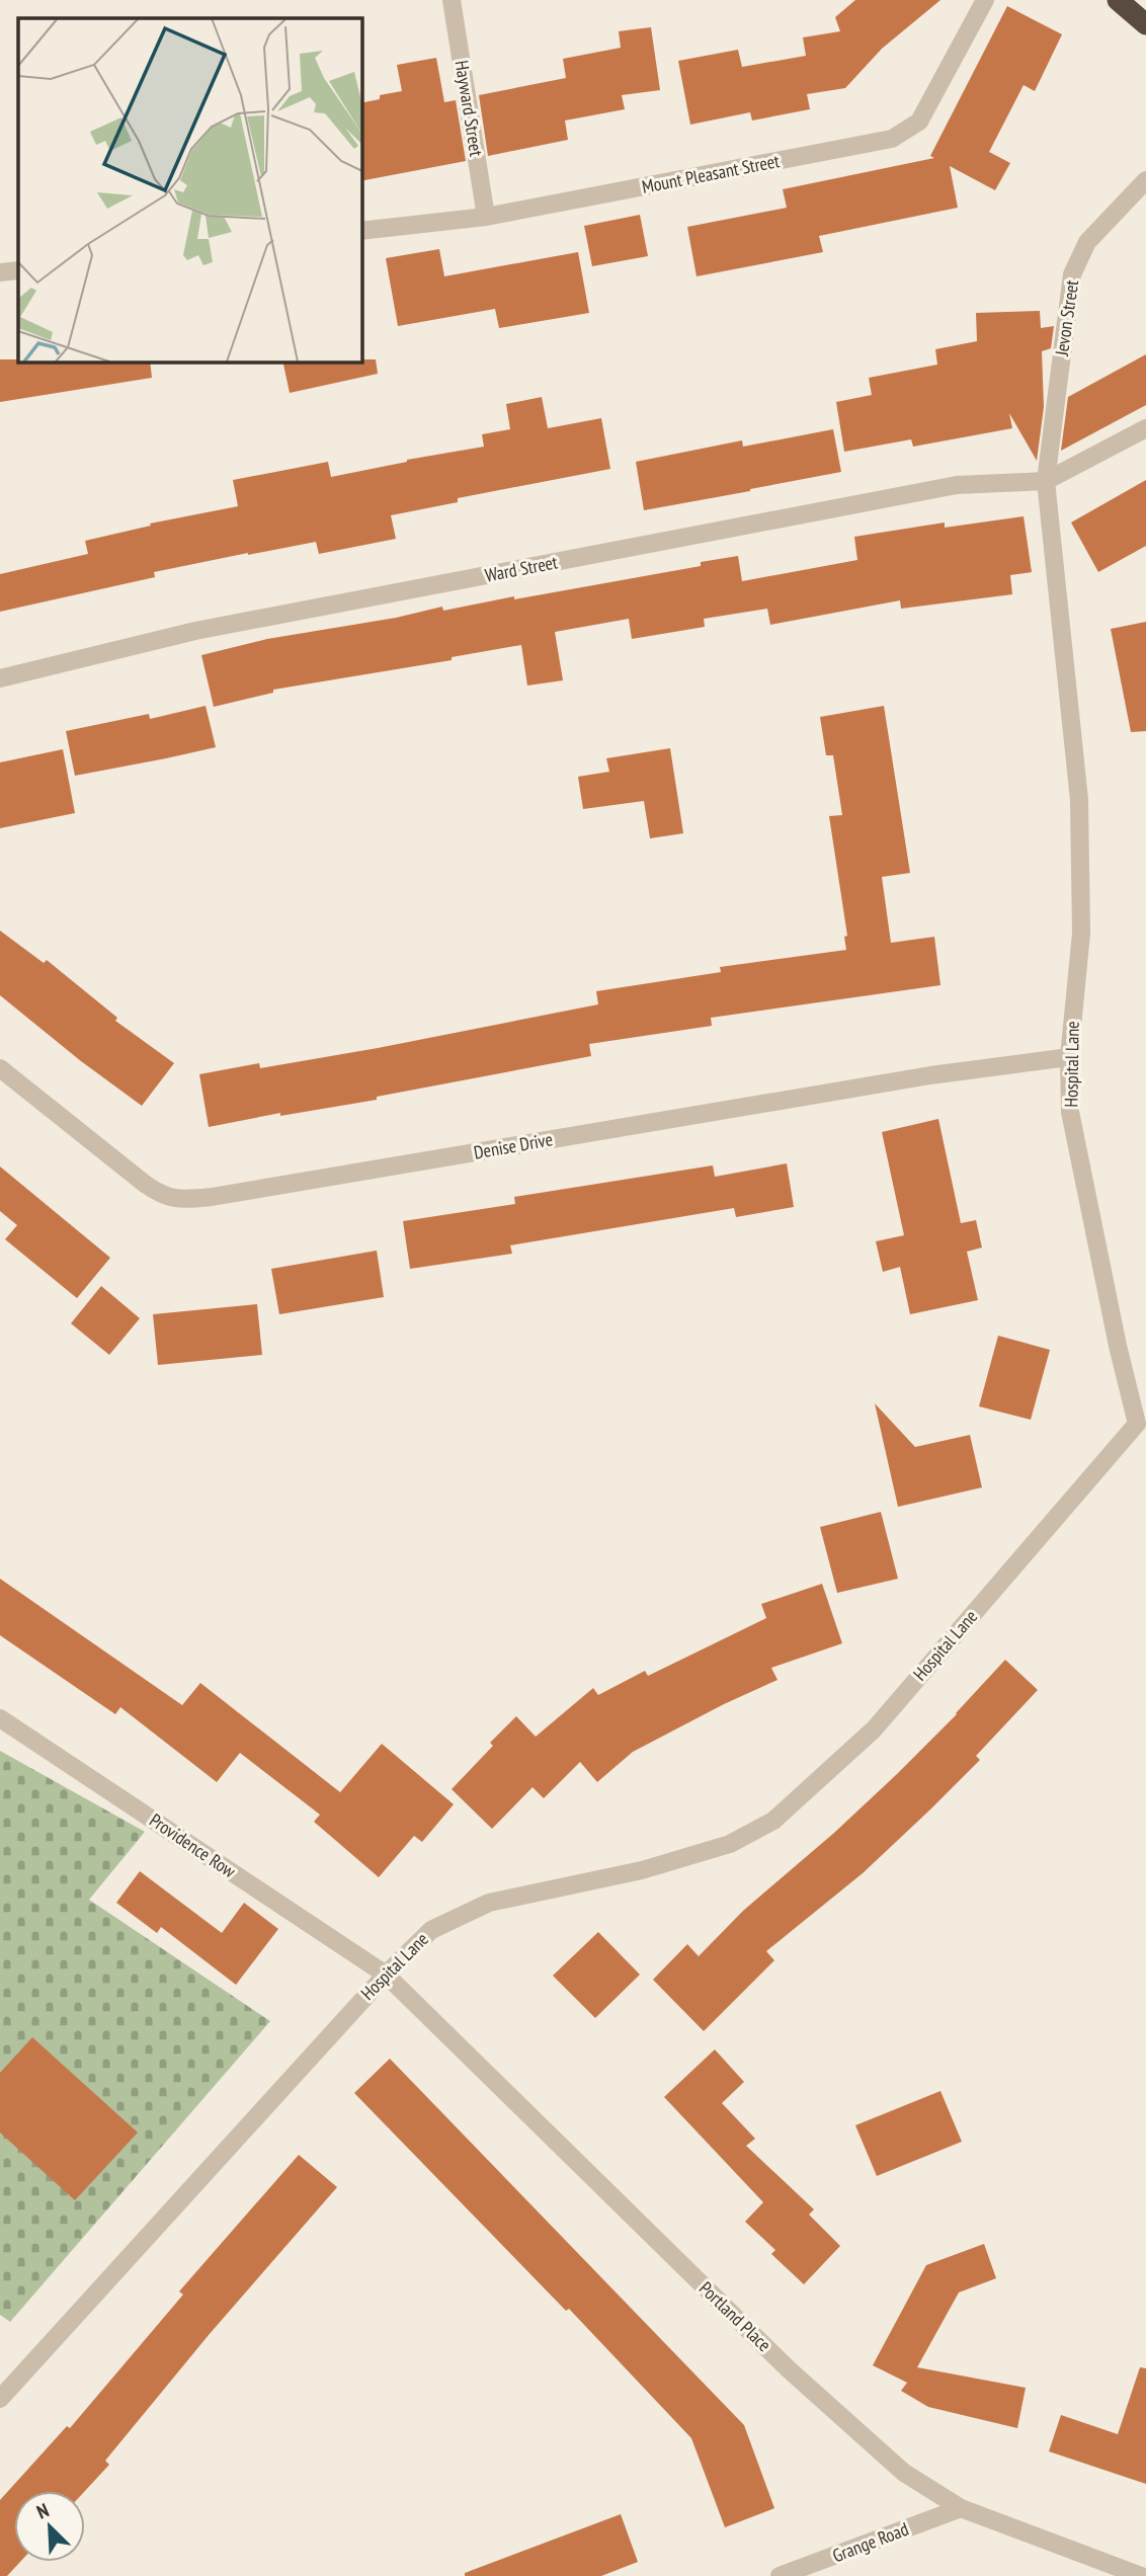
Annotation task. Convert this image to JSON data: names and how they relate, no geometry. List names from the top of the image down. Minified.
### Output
{"streets":{"street":["Hayward Street","Mount Pleasant Street","Jevon Street","Ward Street","Hospital Lane","Denise Drive","Providence Row","Portland Place","Grange Road"]},"crossings":[["Hayward Street","Mount Pleasant Street"],["Jevon Street","Ward Street"],["Jevon Street","Hospital Lane"],["Ward Street","Hospital Lane"],["Hospital Lane","Denise Drive"],["Hospital Lane","Providence Row"],["Hospital Lane","Portland Place"],["Providence Row","Portland Place"],["Portland Place","Grange Road"]],"north":"top left"}
